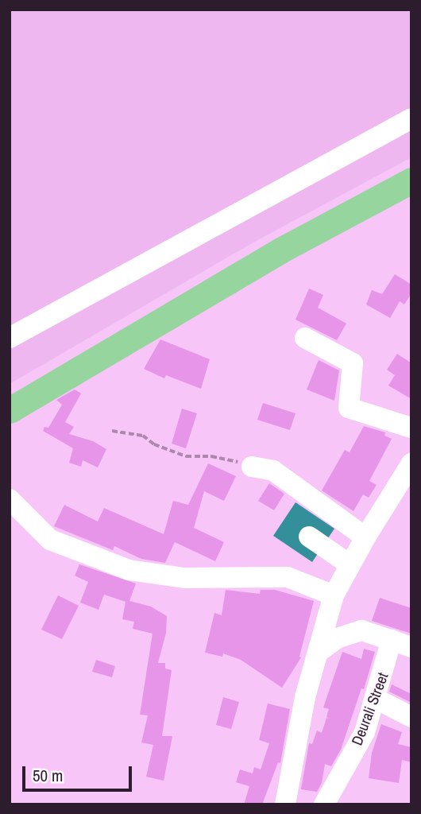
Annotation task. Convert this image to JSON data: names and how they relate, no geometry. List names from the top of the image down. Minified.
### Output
{"streets":{"street":["Deurali Street"]},"scale_bar":"50 m"}
